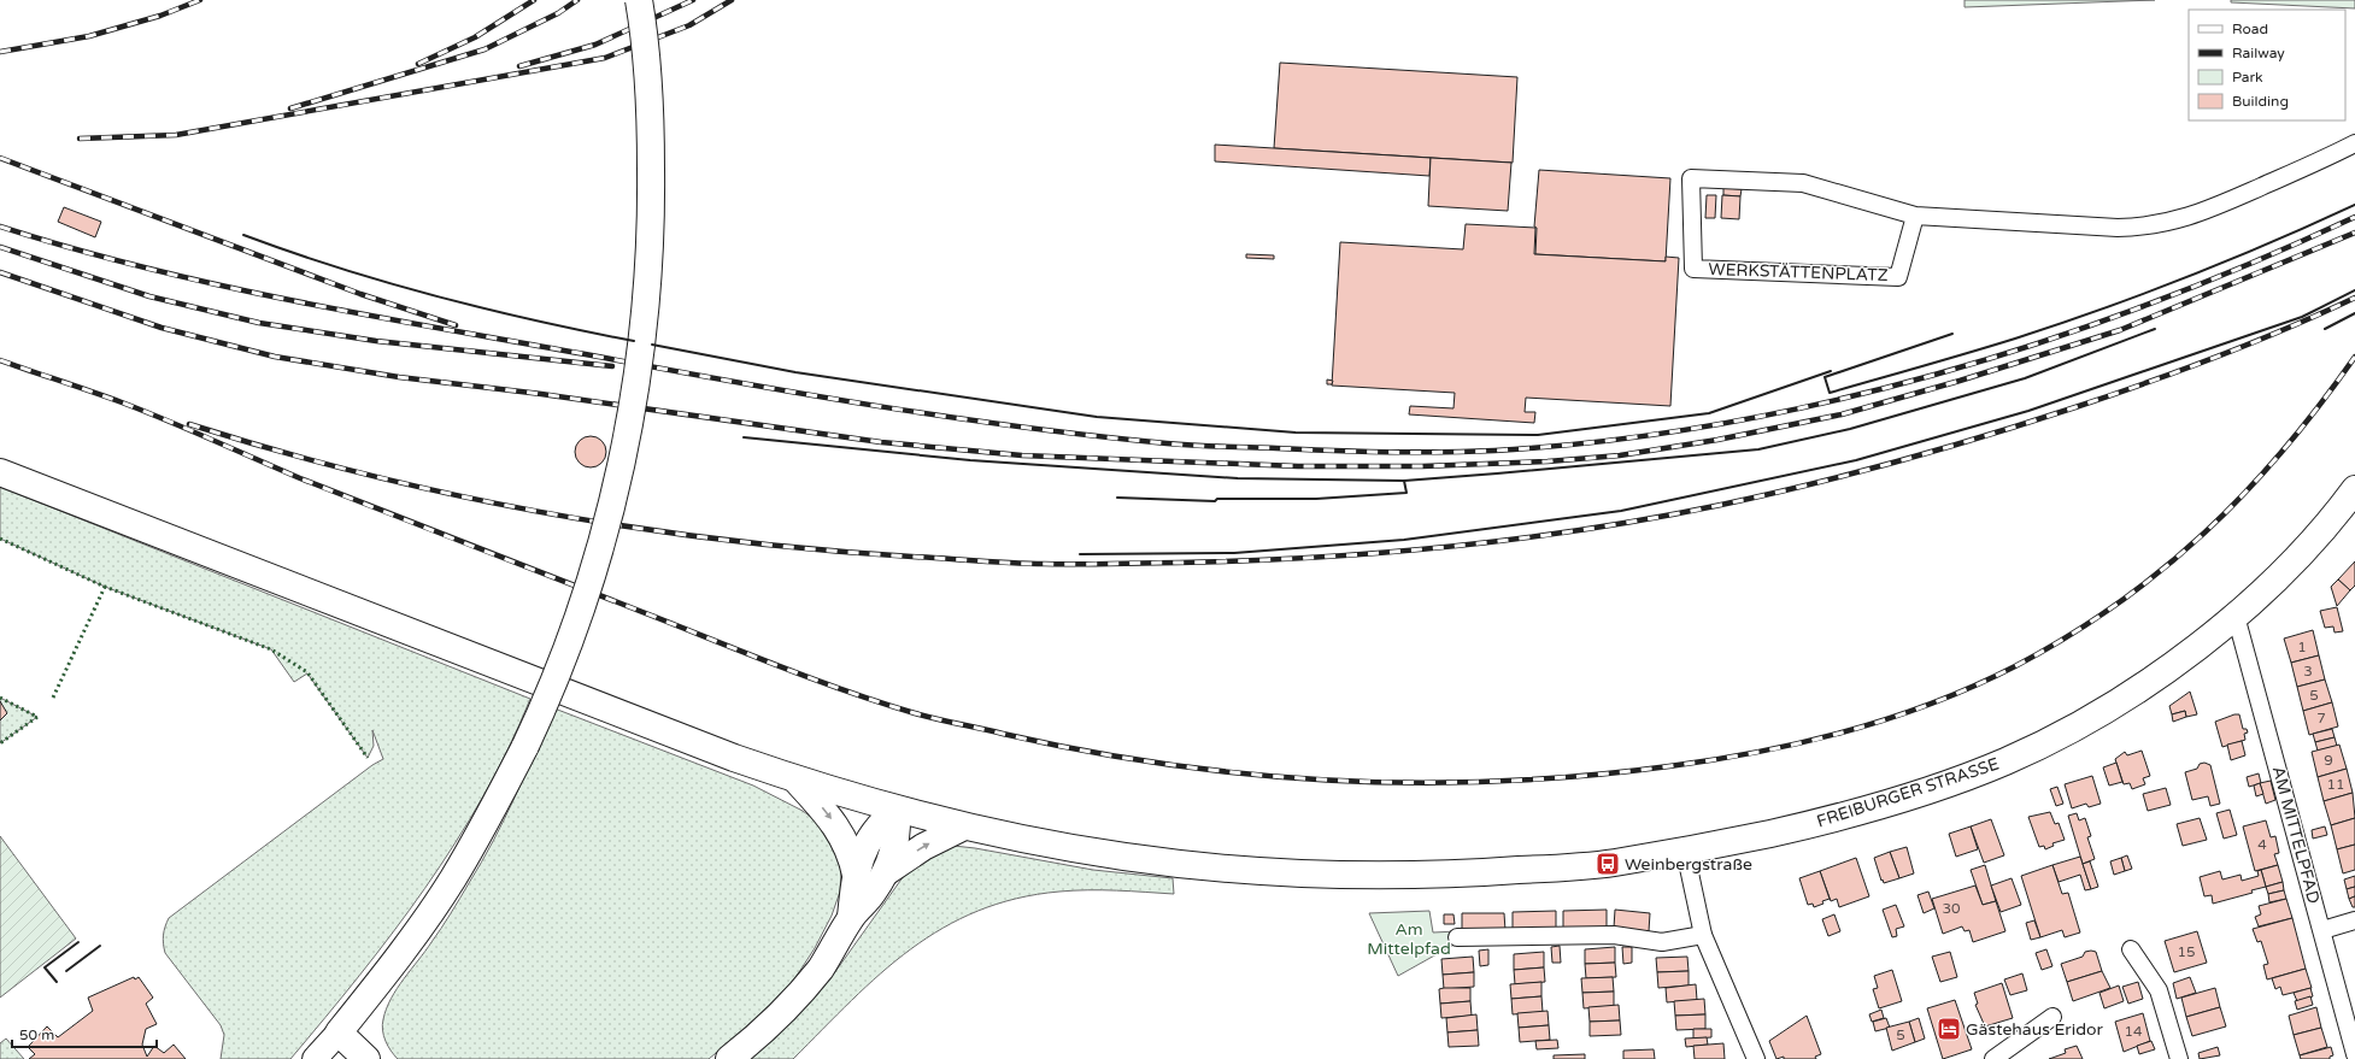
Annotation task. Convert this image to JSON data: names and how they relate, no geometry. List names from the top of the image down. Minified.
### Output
{"streets":{"main road":["FREIBURGER STRASSE"],"street":["WERKSTÄTTENPLATZ","AM MITTELPFAD"]},"crossings":[["FREIBURGER STRASSE","AM MITTELPFAD"]],"parks":["Am Mittelpfad"],"places":{"bus stop":["Weinbergstraße"],"hotel":["Gästehaus Eridor"]},"house_numbers":["1","3","5","7","9","11","4","30","15","14","5"],"legend":["Road","Railway","Park","Building"],"scale_bar":"50 m"}
